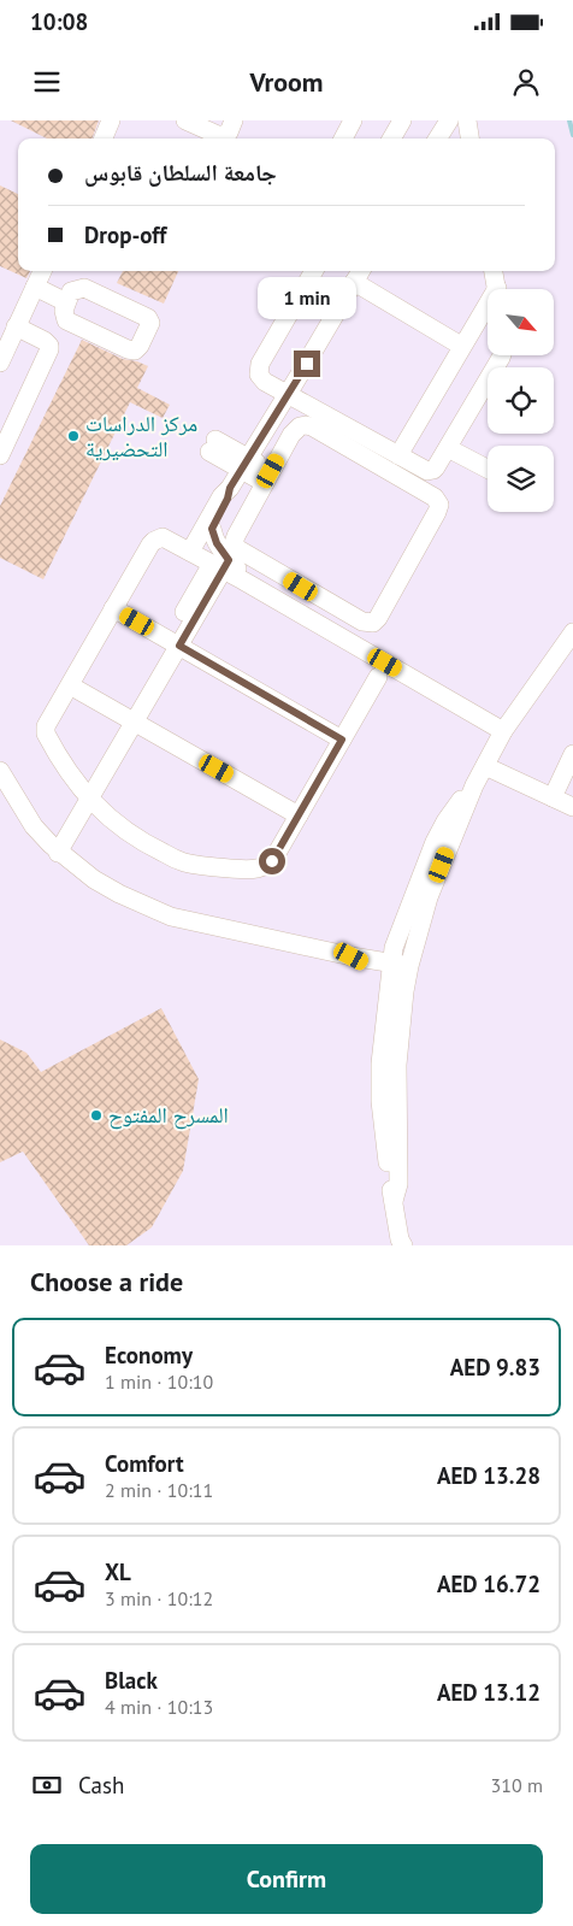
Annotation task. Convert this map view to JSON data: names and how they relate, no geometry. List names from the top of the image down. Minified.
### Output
{"places":["مركز الدراسات التحضيرية","المسرح المفتوح"],"north":"bottom right","page":{"status":"10:08","header":"Vroom","banner":["جامعة السلطان قابوس","Drop-off"],"bubble":"1 min","heading":"Choose a ride","list":[{"name":"Economy","note":"1 min · 10:10","value":"AED 9.83"},{"name":"Comfort","note":"2 min · 10:11","value":"AED 13.28"},{"name":"XL","note":"3 min · 10:12","value":"AED 16.72"},{"name":"Black","note":"4 min · 10:13","value":"AED 13.12"}],"pay":["Cash","310 m"],"buttons":"Confirm"}}
